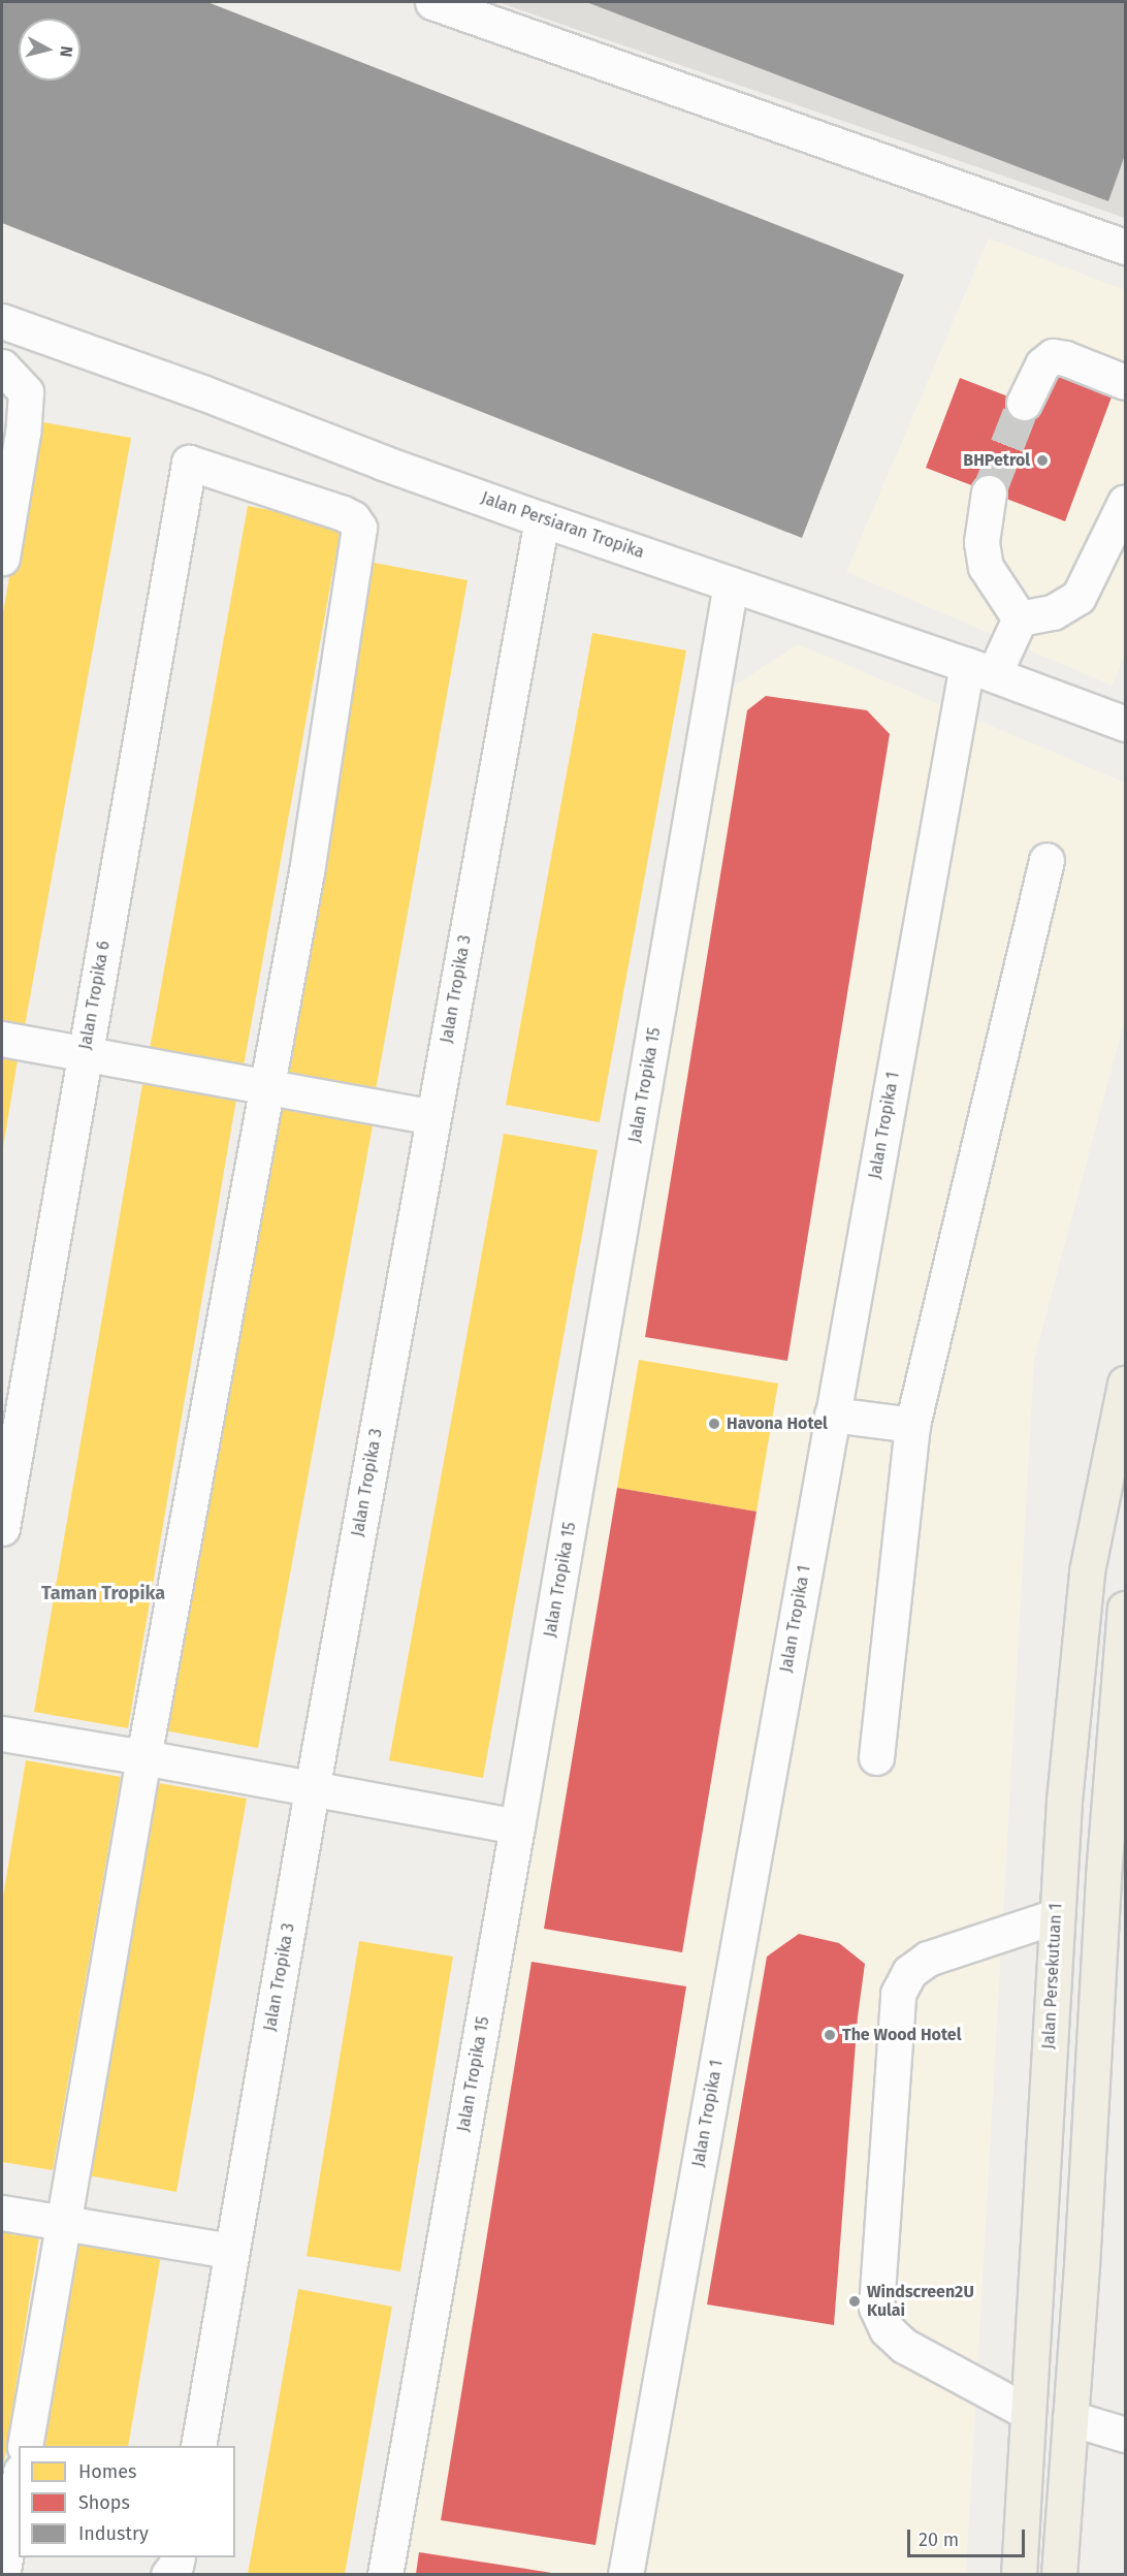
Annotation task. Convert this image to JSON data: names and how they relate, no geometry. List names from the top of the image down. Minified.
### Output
{"streets":{"highway":["Jalan Persekutuan 1"],"street":["Jalan Persiaran Tropika","Jalan Tropika 3","Jalan Tropika 6","Jalan Tropika 15","Jalan Tropika 1"]},"crossings":[["Jalan Persiaran Tropika","Jalan Tropika 3"],["Jalan Persiaran Tropika","Jalan Tropika 15"],["Jalan Persiaran Tropika","Jalan Tropika 1"]],"districts":["Taman Tropika"],"places":["BHPetrol","Havona Hotel","The Wood Hotel","Windscreen2U Kulai"],"legend":["Homes","Shops","Industry"],"scale_bar":"20 m","north":"right"}
